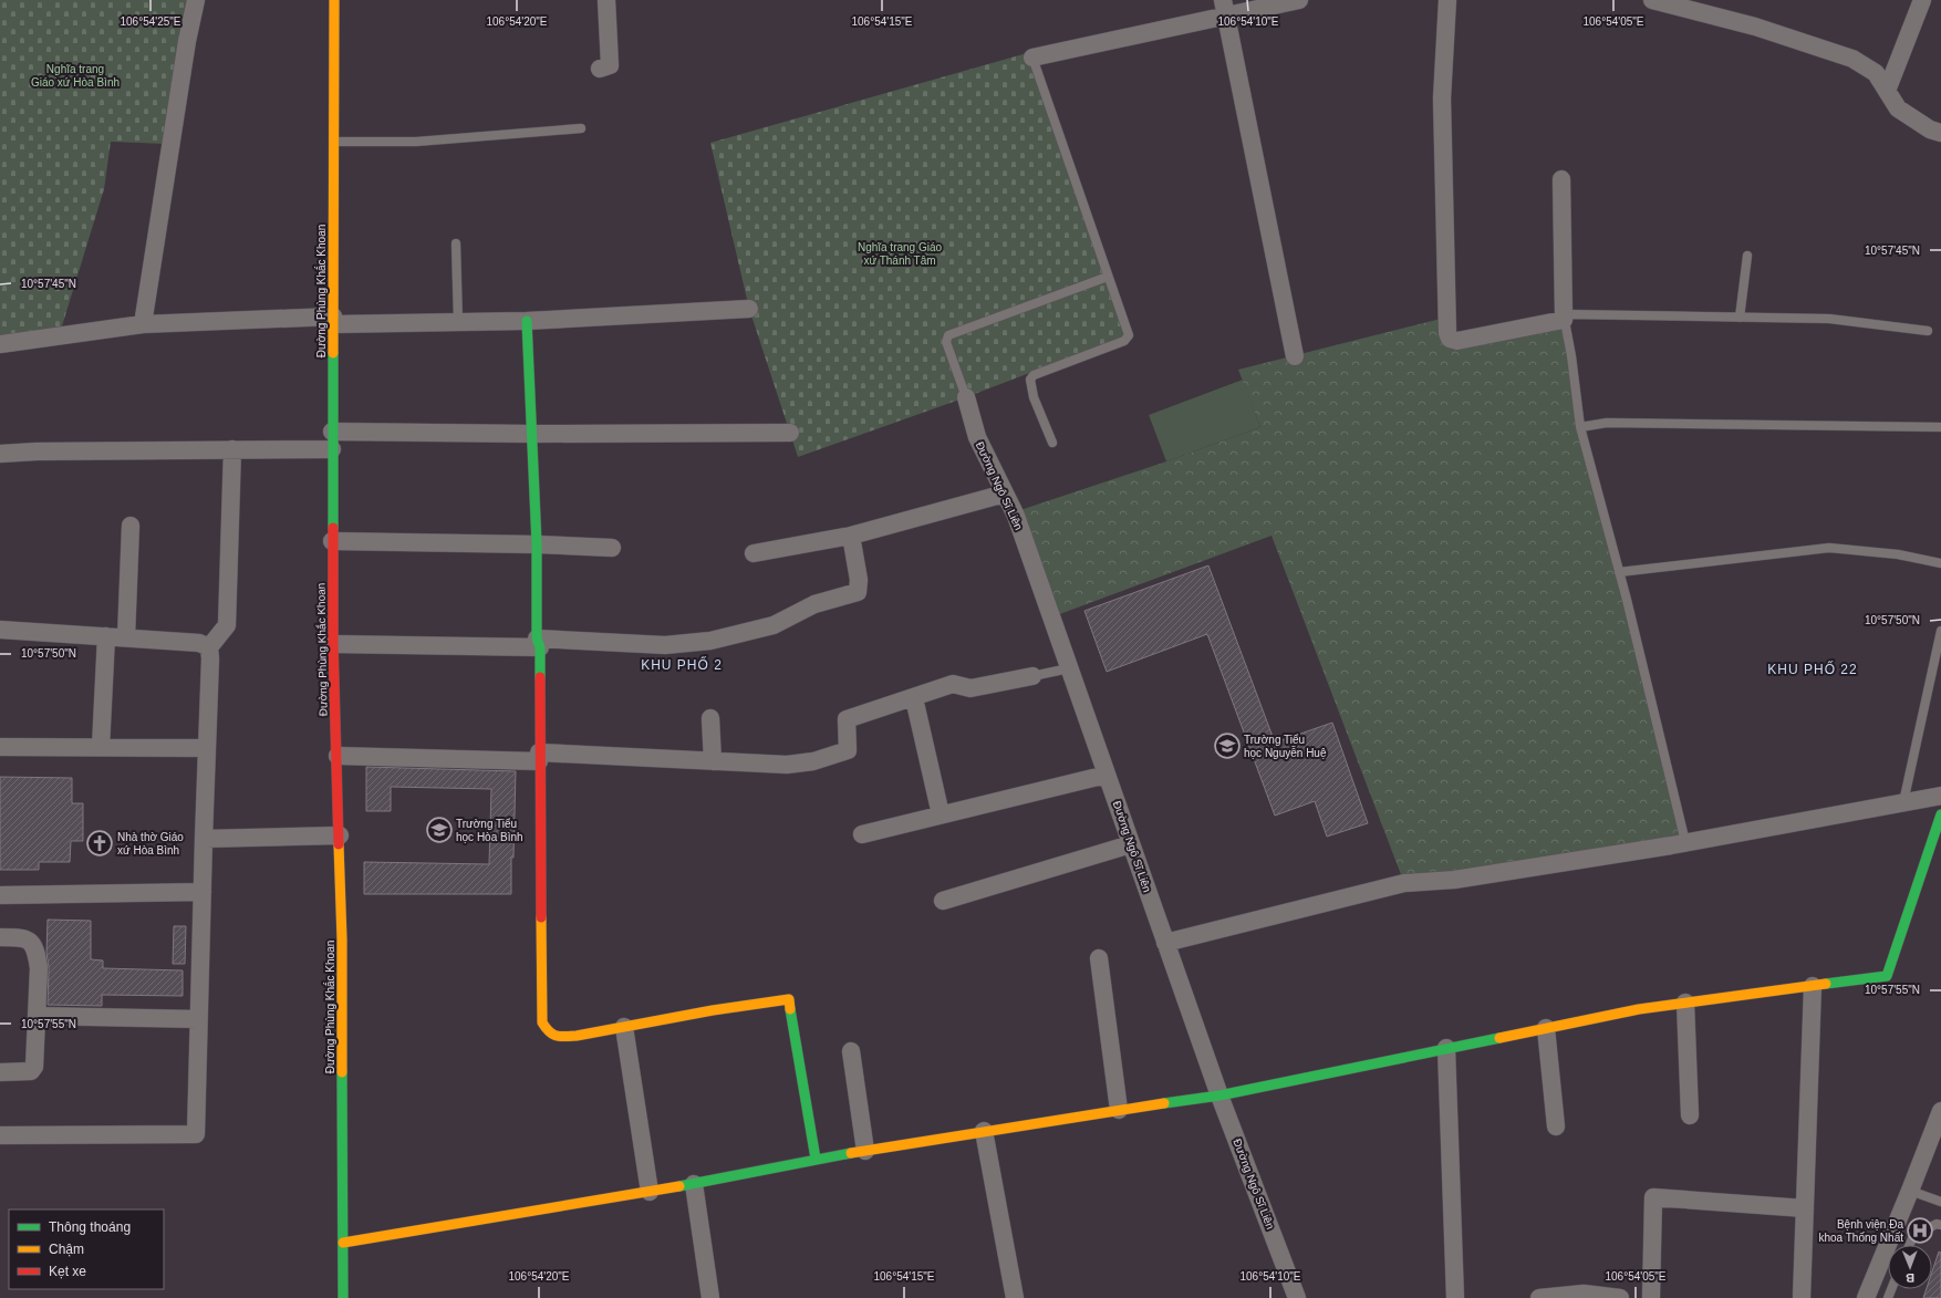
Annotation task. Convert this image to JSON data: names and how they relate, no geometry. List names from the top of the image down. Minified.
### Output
{"streets":{"street":["Đường Phùng Khắc Khoan","Đường Ngô Sĩ Liên"]},"districts":["KHU PHỐ 2","KHU PHỐ 22"],"parks":["Nghĩa trang Giáo xứ Hòa Bình","Nghĩa trang Giáo xứ Thánh Tâm"],"places":{"school or university":["Trường Tiểu học Nguyễn Huệ","Trường Tiểu học Hòa Bình"],"church":["Nhà thờ Giáo xứ Hòa Bình"],"hospital":["Bệnh viện Đa khoa Thống Nhất"]},"legend":["Thông thoáng","Chậm","Kẹt xe"],"north":"bottom","coordinates":["106°54'25\"E","106°54'20\"E","106°54'15\"E","106°54'10\"E","106°54'05\"E","10°57'45\"N","10°57'50\"N","10°57'55\"N"]}
